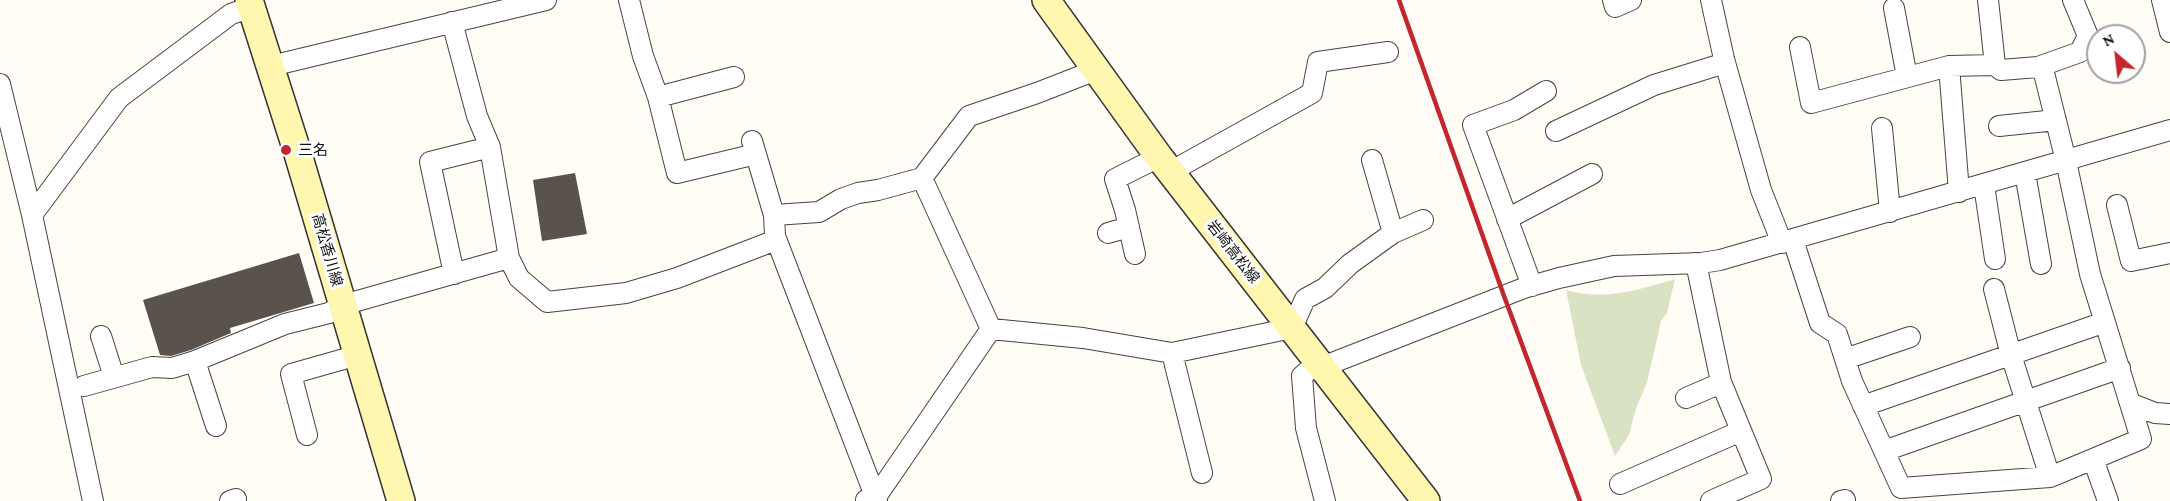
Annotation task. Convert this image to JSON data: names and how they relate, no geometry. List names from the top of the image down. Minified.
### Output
{"streets":{"main road":["高松香川線","岩崎高松線"]},"places":["三名"],"north":"top left"}
